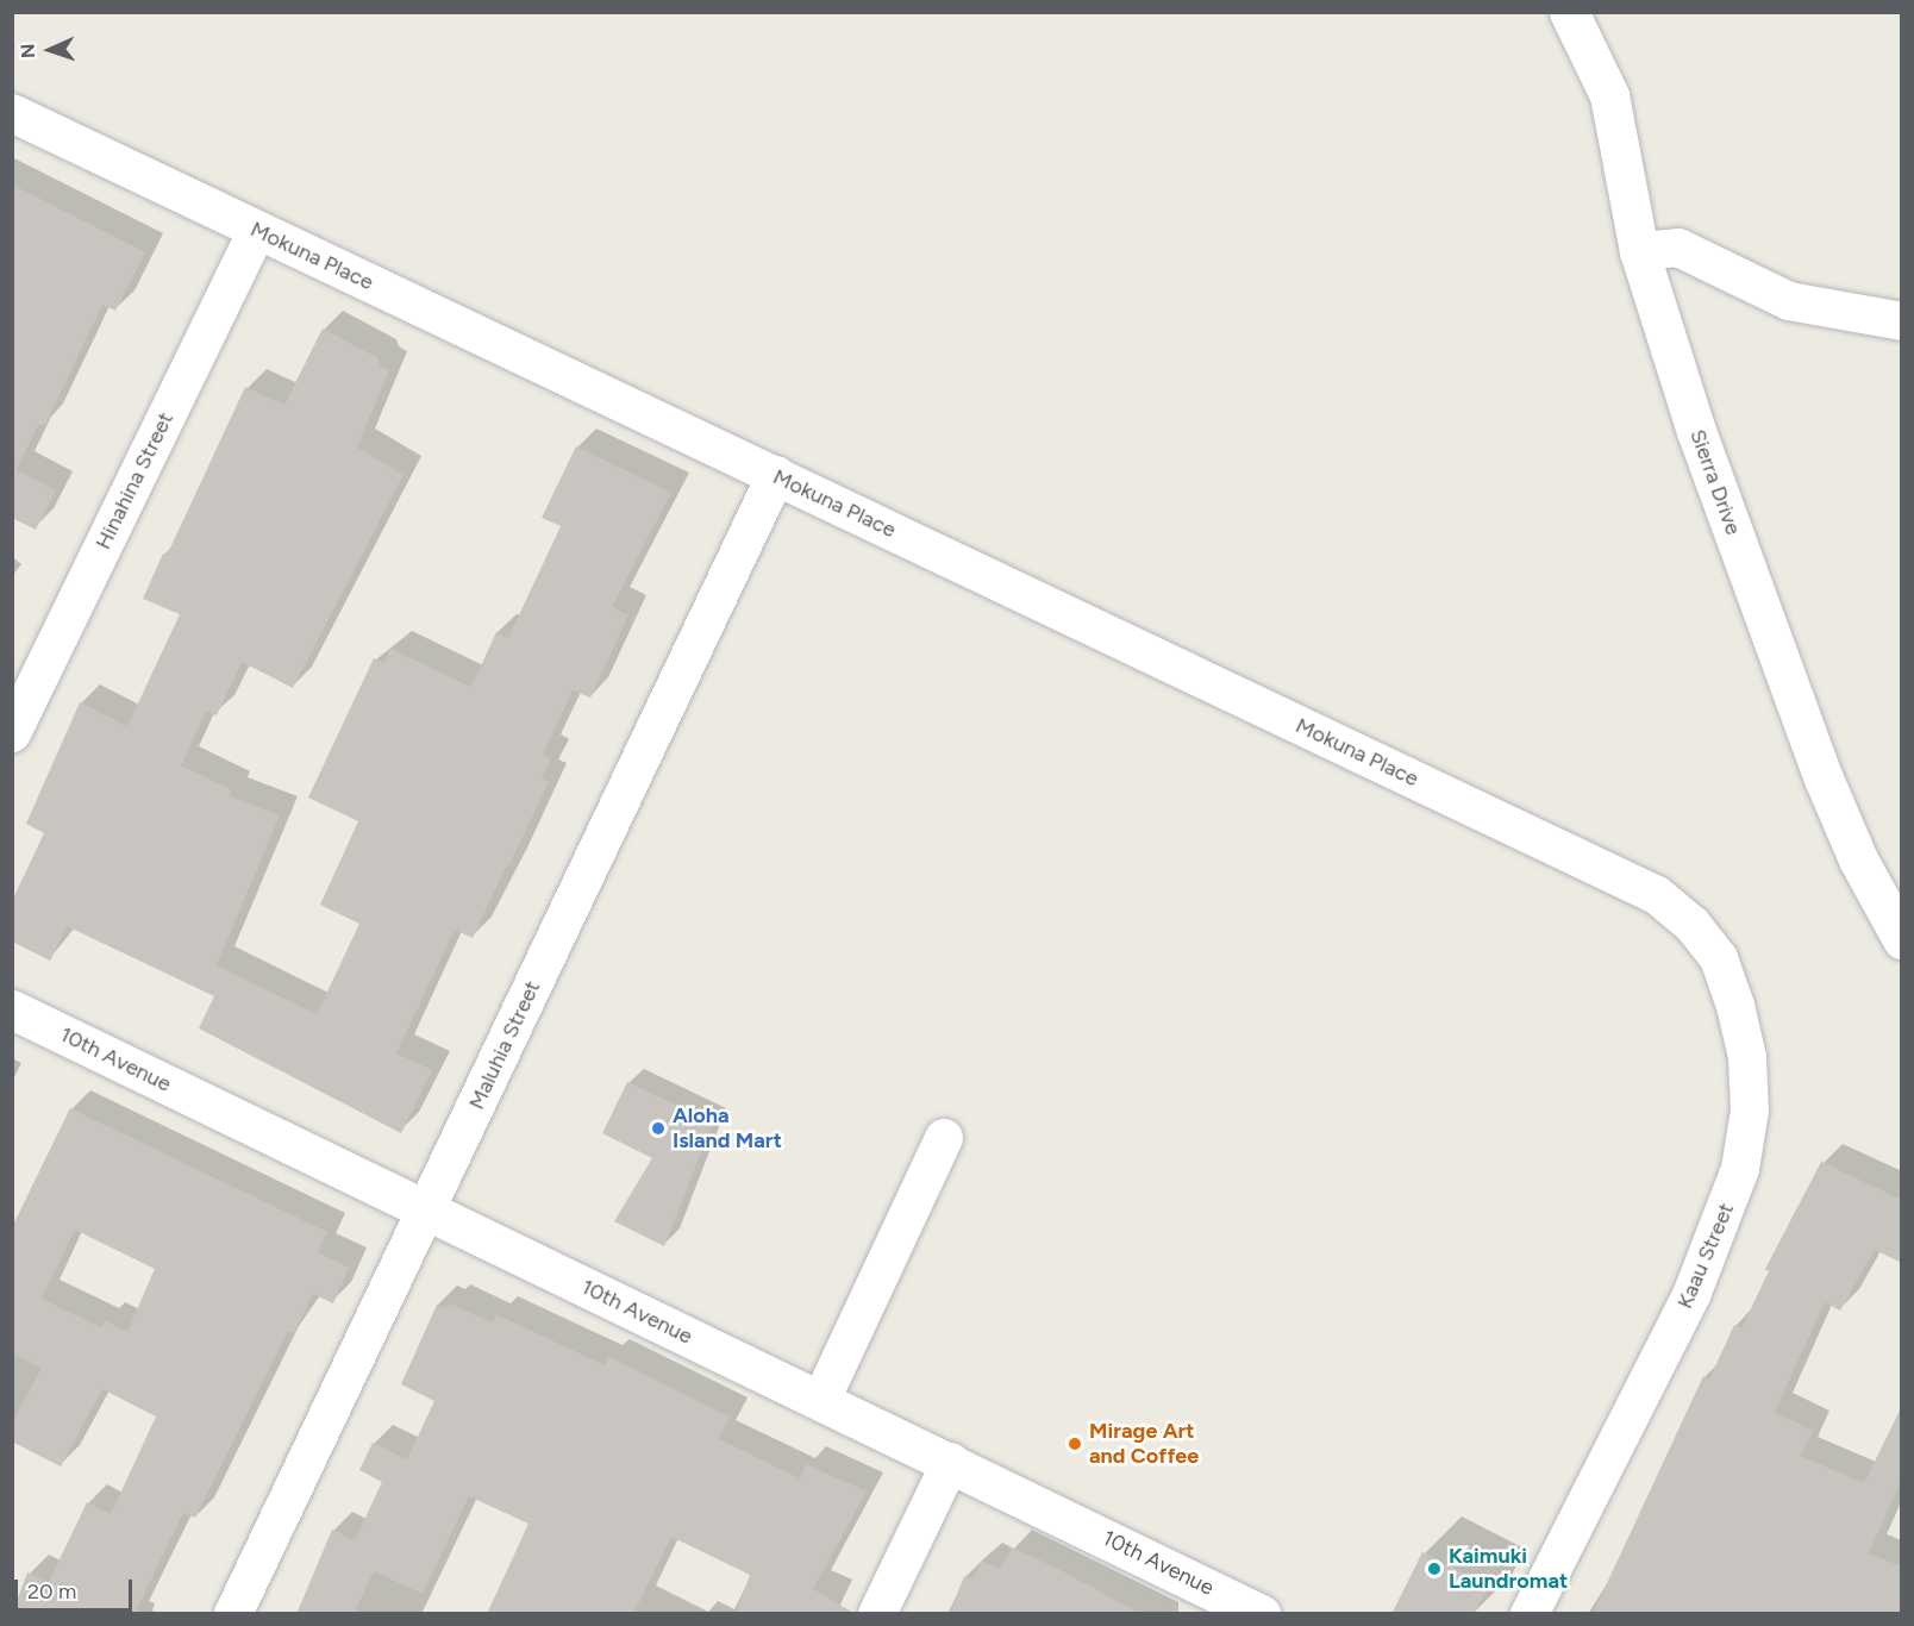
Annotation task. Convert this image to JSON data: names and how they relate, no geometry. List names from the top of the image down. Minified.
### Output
{"streets":{"street":["Mokuna Place","Hinahina Street","Sierra Drive","Maluhia Street","10th Avenue","Kaau Street"]},"crossings":[["Mokuna Place","Hinahina Street"],["Mokuna Place","Maluhia Street"],["Mokuna Place","Kaau Street"],["Maluhia Street","10th Avenue"]],"places":["Aloha Island Mart","Mirage Art and Coffee","Kaimuki Laundromat"],"scale_bar":"20 m","north":"left"}
